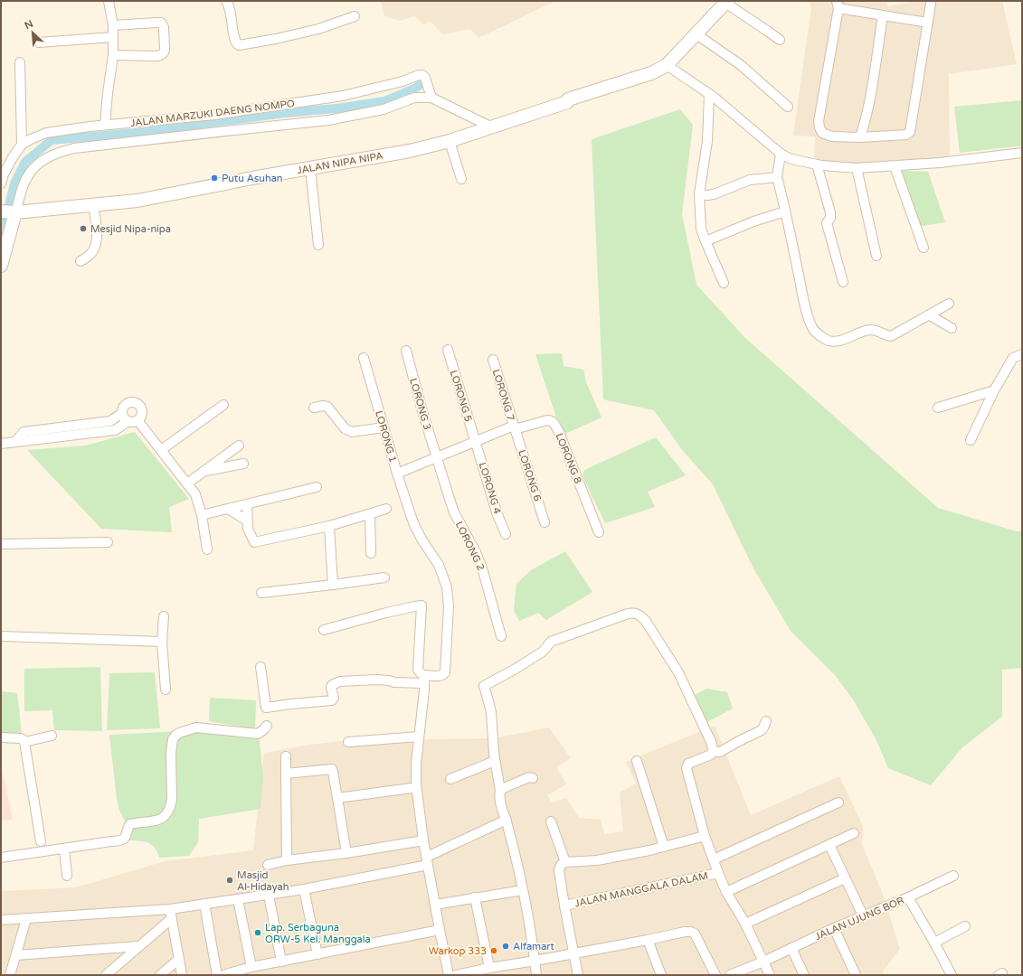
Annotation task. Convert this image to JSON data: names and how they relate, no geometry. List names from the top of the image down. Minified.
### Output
{"streets":{"street":["JALAN MARZUKI DAENG NOMPO","JALAN NIPA NIPA","LORONG 7","LORONG 5","LORONG 3","LORONG 1","LORONG 8","LORONG 6","LORONG 4","LORONG 2","JALAN MANGGALA DALAM","JALAN UJUNG BOR"]},"crossings":[["LORONG 7","LORONG 8"],["LORONG 7","LORONG 6"],["LORONG 5","LORONG 4"],["LORONG 3","LORONG 2"],["LORONG 8","LORONG 6"]],"places":["Putu Asuhan","Mesjid Nipa-nipa","Masjid Al-Hidayah","Lap. Serbaguna ORW-5 Kel. Manggala","Alfamart","Warkop 333"],"north":"top left"}
